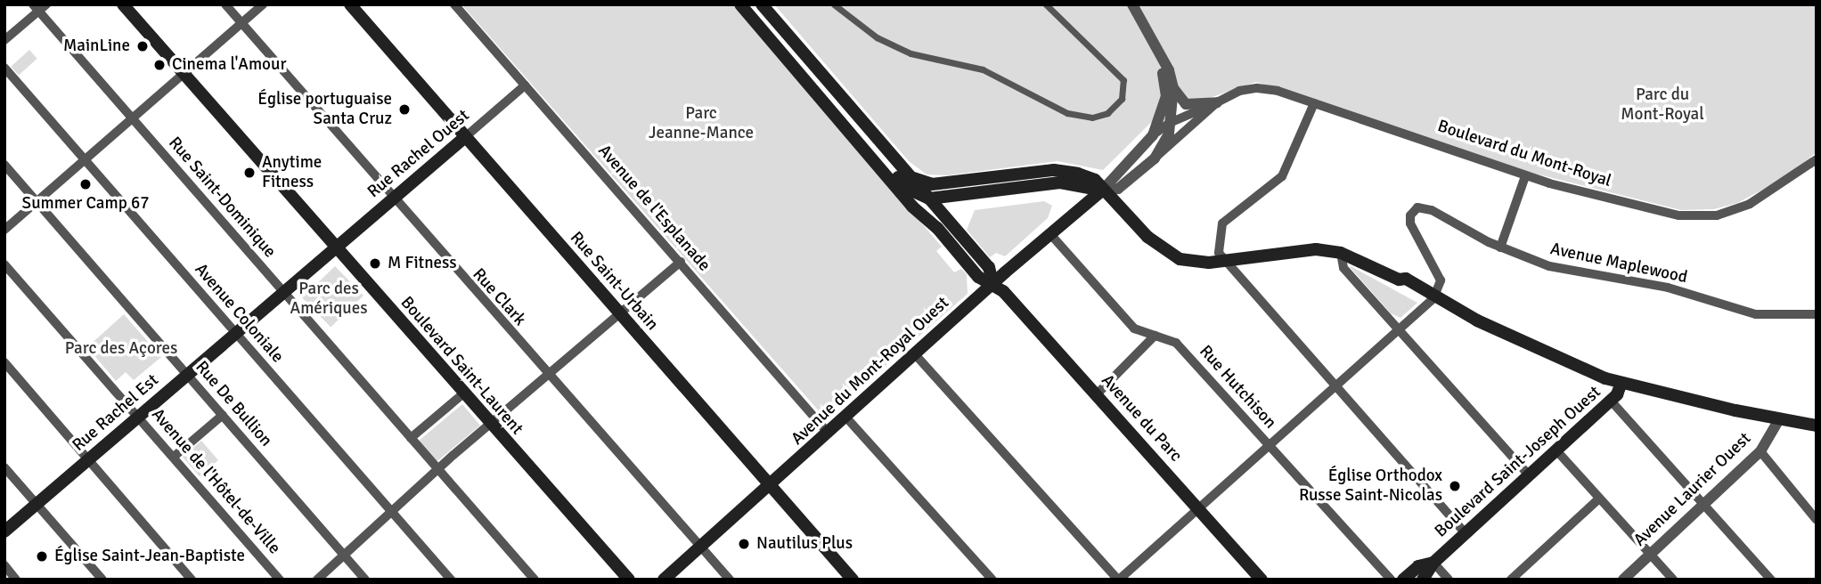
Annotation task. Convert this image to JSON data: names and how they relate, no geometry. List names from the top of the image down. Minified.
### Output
{"streets":{"main road":["Rue Rachel Ouest","Rue Saint-Urbain","Boulevard Saint-Laurent","Avenue du Mont-Royal Ouest","Rue Rachel Est","Avenue du Parc","Boulevard Saint-Joseph Ouest"],"street":["Boulevard du Mont-Royal","Rue Saint-Dominique","Avenue de l'Esplanade","Avenue Maplewood","Rue Clark","Avenue Coloniale","Rue Hutchison","Rue De Bullion","Avenue de l'Hôtel-de-Ville","Avenue Laurier Ouest"]},"crossings":[["Rue Rachel Ouest","Avenue de l'Esplanade"],["Rue Rachel Ouest","Rue Saint-Urbain"],["Rue Rachel Ouest","Rue Clark"],["Rue Rachel Ouest","Boulevard Saint-Laurent"],["Rue Rachel Ouest","Rue Rachel Est"],["Boulevard du Mont-Royal","Avenue du Mont-Royal Ouest"],["Rue Saint-Dominique","Rue Rachel Est"],["Avenue de l'Esplanade","Avenue du Mont-Royal Ouest"],["Rue Saint-Urbain","Avenue du Mont-Royal Ouest"],["Rue Clark","Avenue du Mont-Royal Ouest"],["Avenue Coloniale","Rue Rachel Est"],["Boulevard Saint-Laurent","Rue Rachel Est"],["Avenue du Mont-Royal Ouest","Rue Hutchison"],["Avenue du Mont-Royal Ouest","Avenue du Parc"],["Rue De Bullion","Rue Rachel Est"],["Rue Rachel Est","Avenue de l'Hôtel-de-Ville"]],"parks":["Parc du Mont-Royal","Parc Jeanne-Mance","Parc des Amériques","Parc des Açores"],"places":["MainLine","Cinema l'Amour","Église portuguaise Santa Cruz","Anytime Fitness","Summer Camp 67","M Fitness","Église Orthodox Russe Saint-Nicolas","Nautilus Plus","Église Saint-Jean-Baptiste"]}
